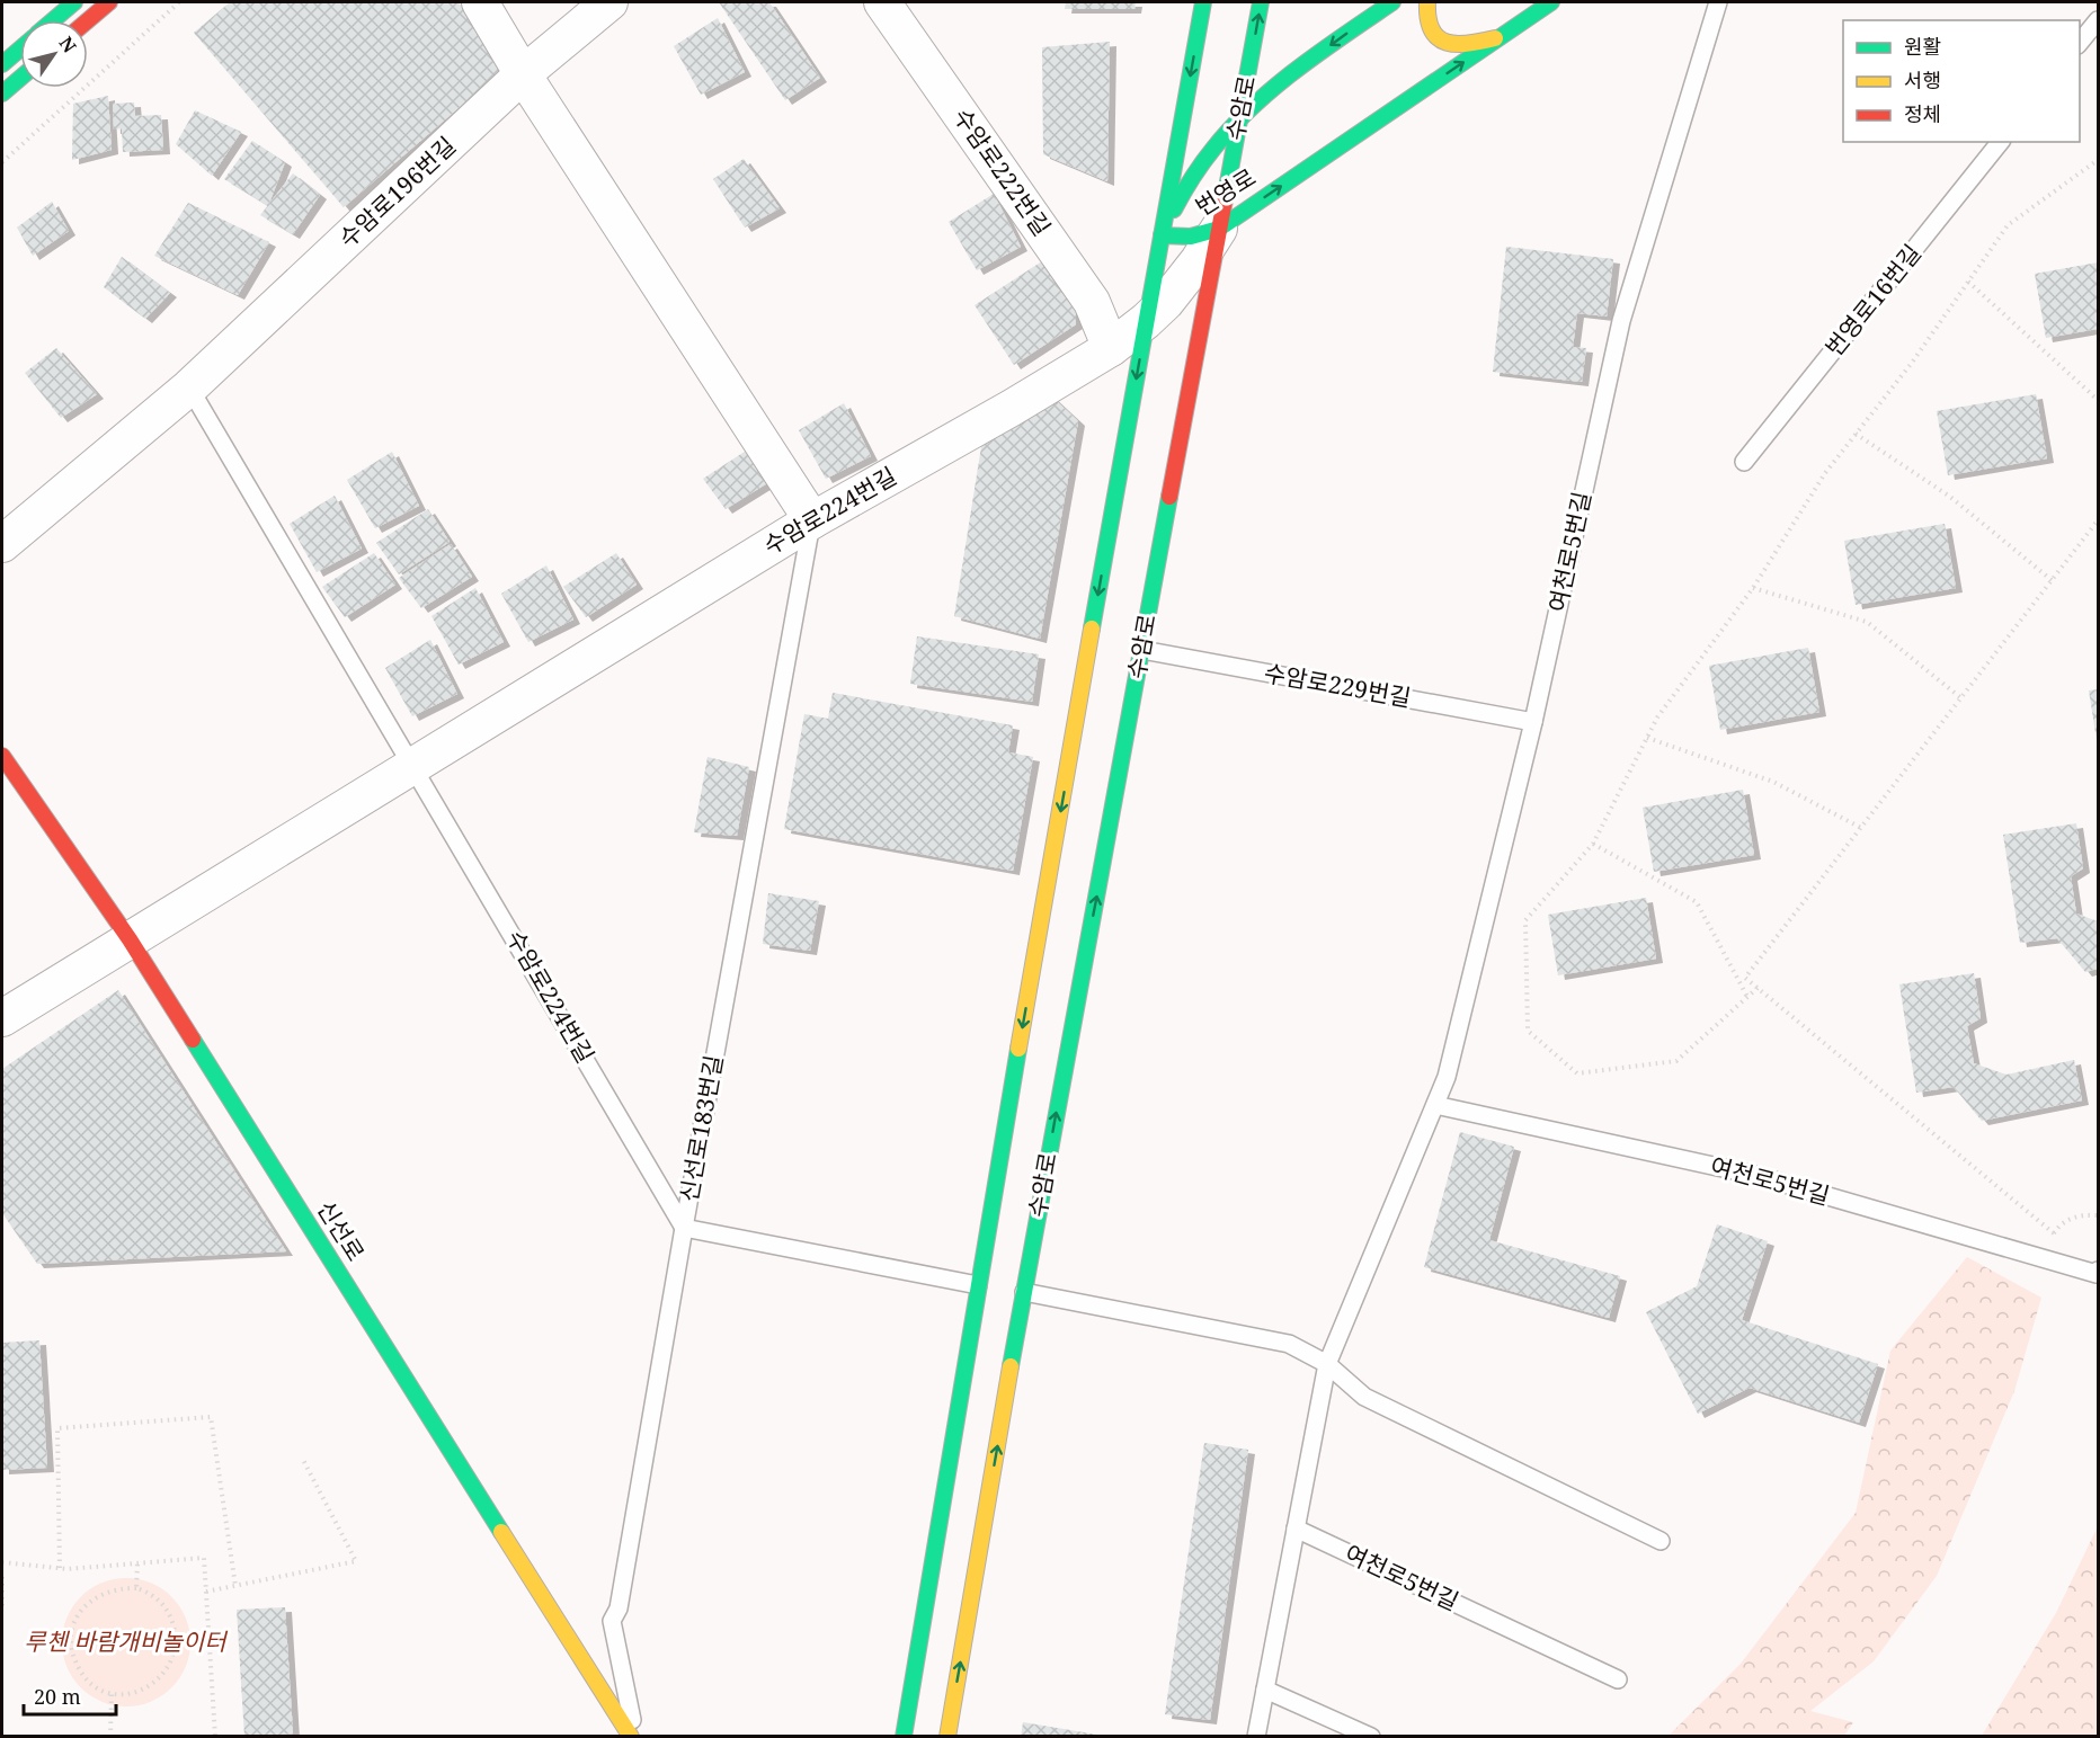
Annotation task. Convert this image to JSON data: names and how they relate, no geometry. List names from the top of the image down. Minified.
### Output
{"streets":{"main road":["수암로","번영로","신선로"],"street":["수암로222번길","수암로196번길","수암로224번길"],"lane":["번영로16번길","여천로5번길","수암로229번길","신선로183번길"]},"crossings":[["수암로","번영로"],["수암로","수암로224번길"],["수암로","수암로229번길"],["수암로222번길","수암로224번길"],["번영로","수암로224번길"],["수암로224번길","신선로183번길"],["수암로224번길","신선로"],["여천로5번길","수암로229번길"],["신선로183번길","신선로"]],"parks":["루첸 바람개비놀이터"],"legend":["원활","서행","정체"],"scale_bar":"20 m","north":"top right"}
